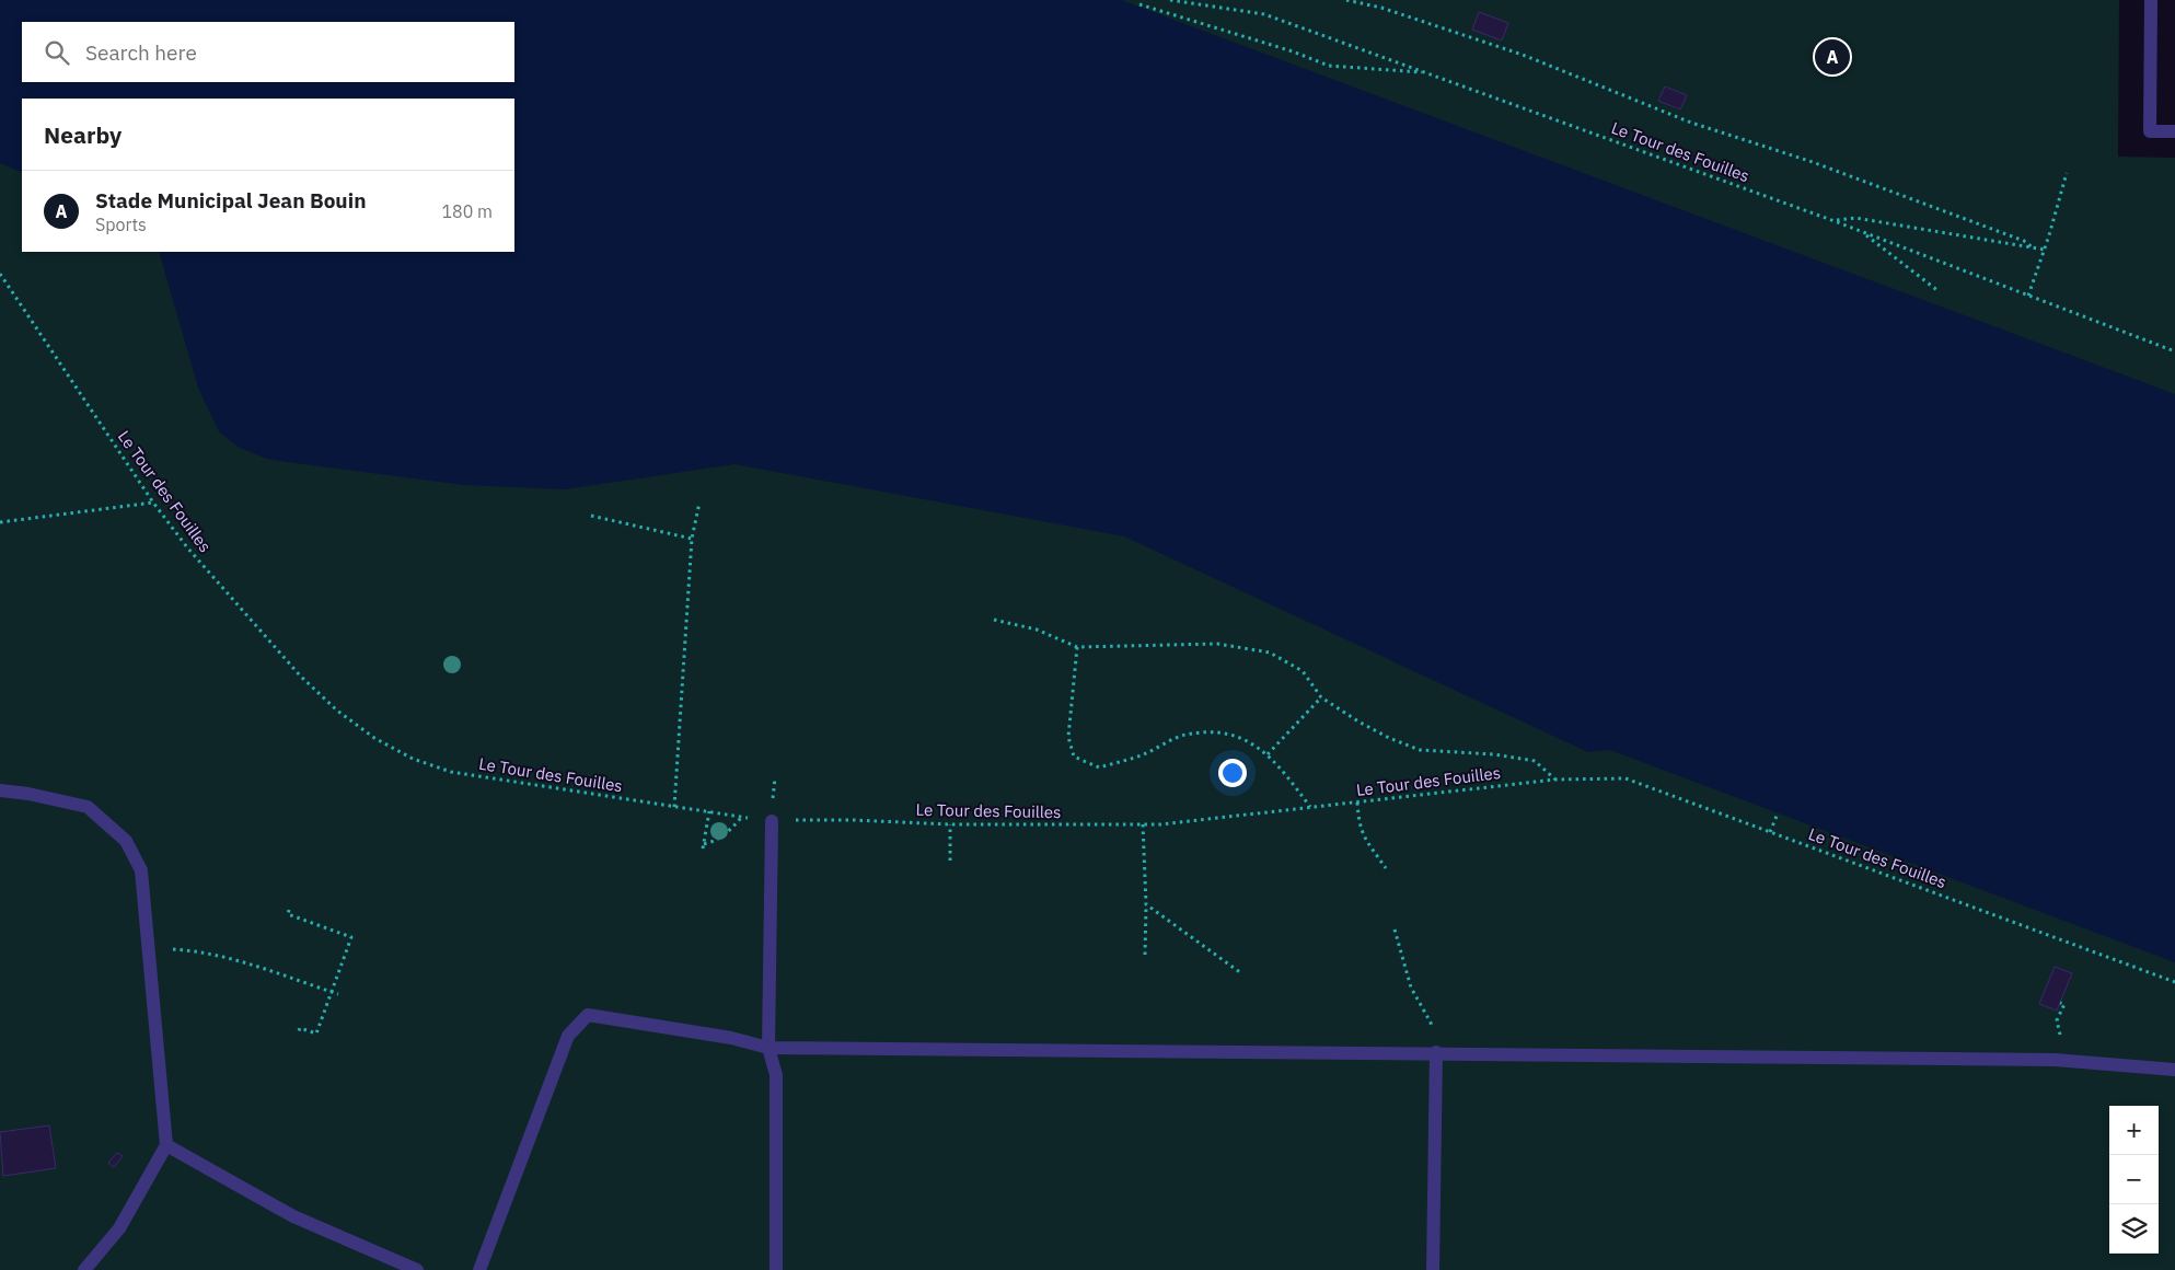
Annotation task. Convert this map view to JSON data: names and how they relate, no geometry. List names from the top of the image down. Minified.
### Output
{"streets":{"path":["Le Tour des Fouilles"]},"page":{"search":"Search here","pins":"A","heading":"Nearby","list":[{"mark":"A","name":"Stade Municipal Jean Bouin","note":"Sports","value":"180 m"}],"map_buttons":["+","−"]}}
